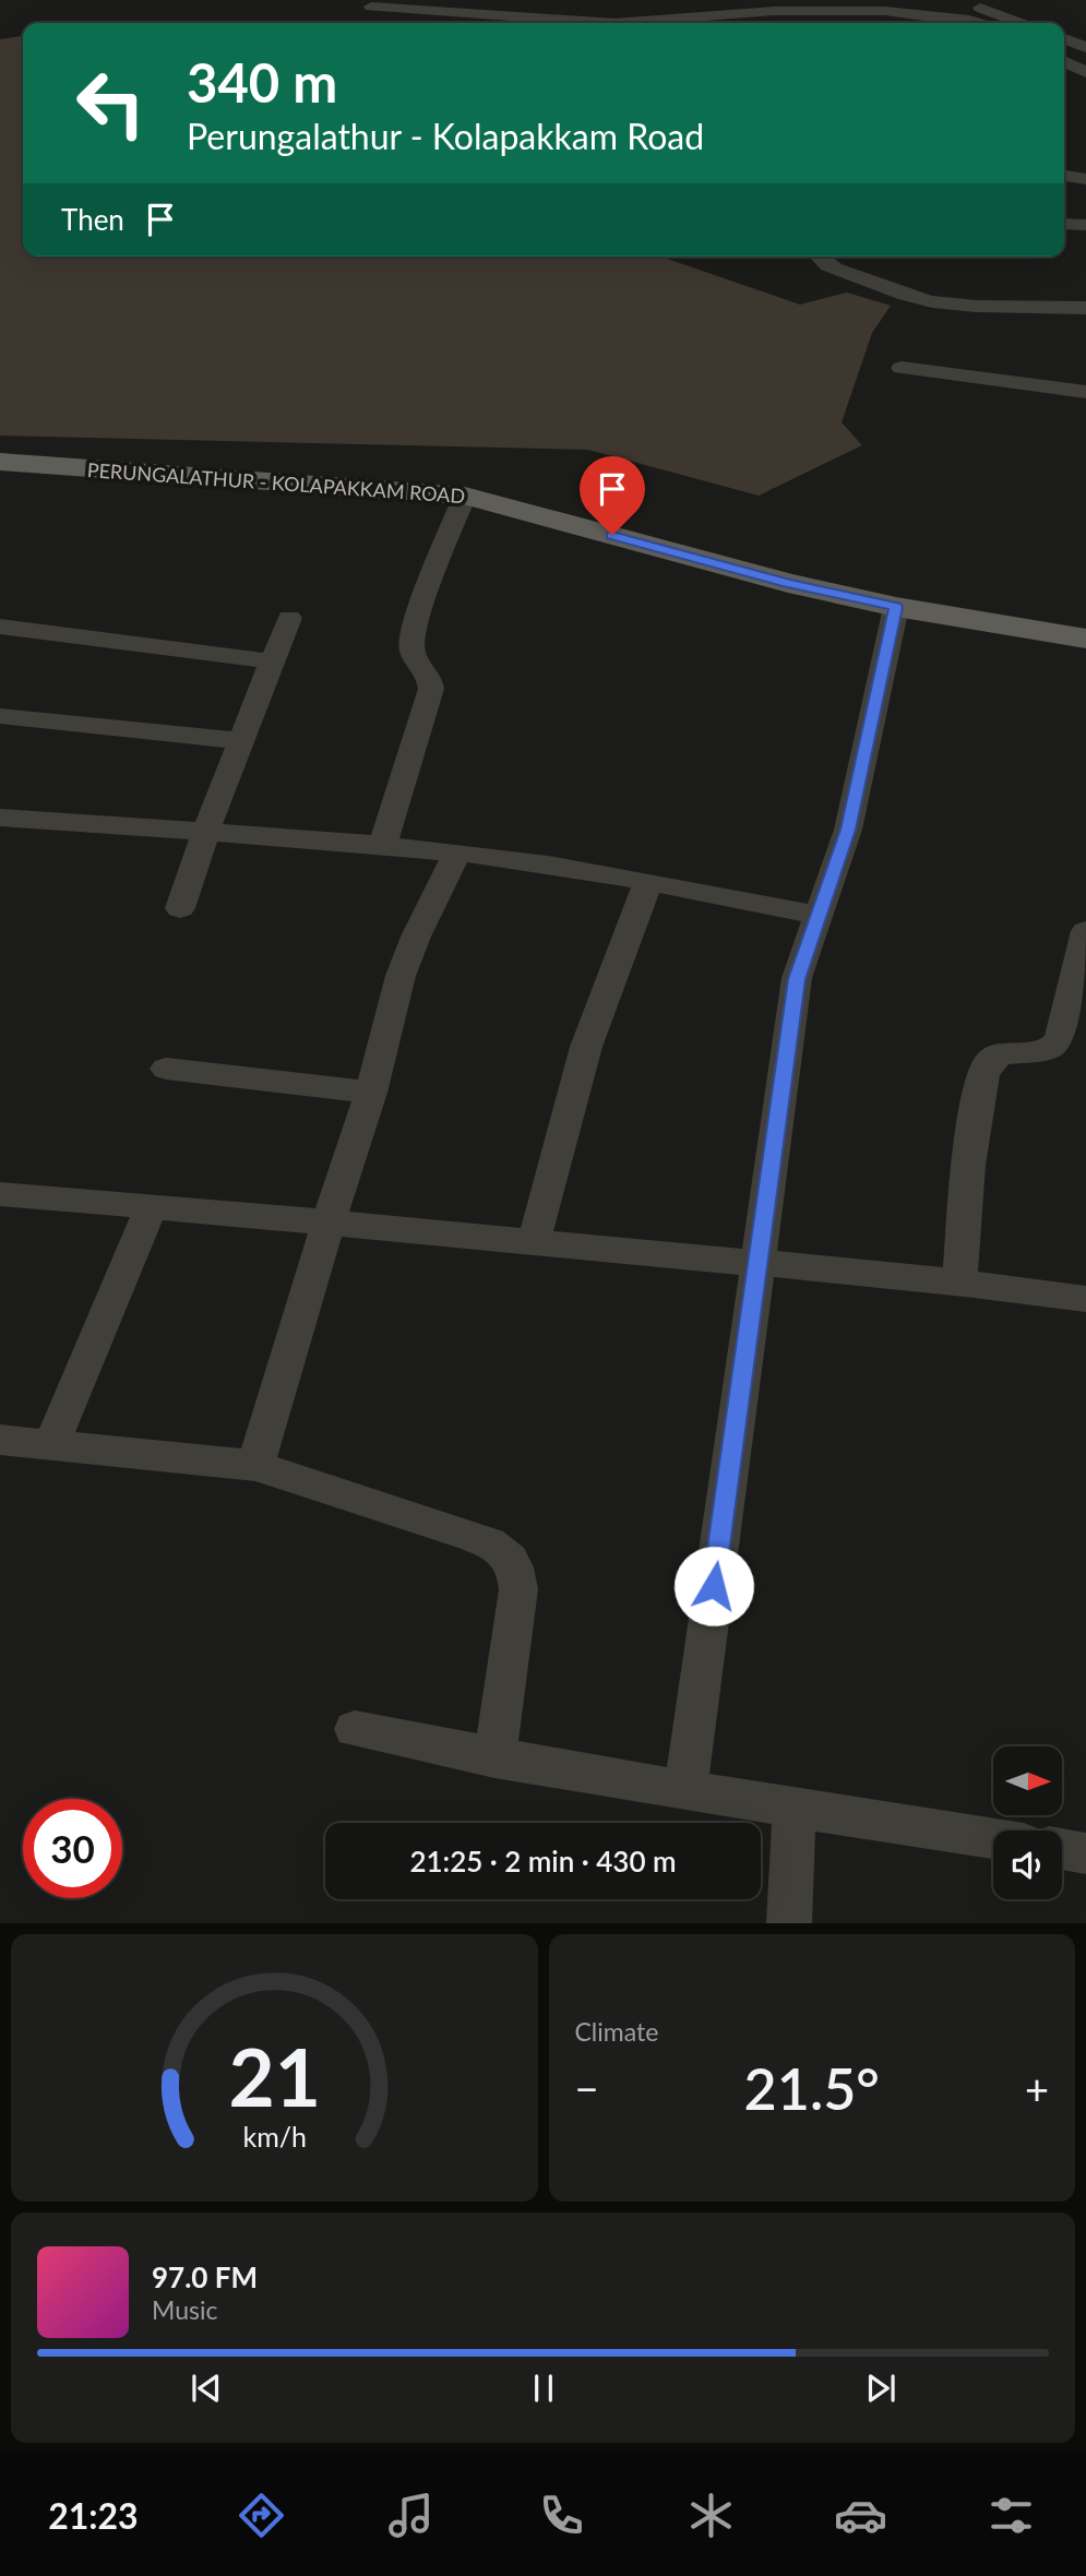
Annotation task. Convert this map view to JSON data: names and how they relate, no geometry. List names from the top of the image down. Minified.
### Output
{"streets":{"main road":["PERUNGALATHUR - KOLAPAKKAM ROAD"]},"north":"right","page":{"turn":["340 m","Perungalathur - Kolapakkam Road"],"then":"Then","limit":"30","trip":"21:25 · 2 min · 430 m","tile":"Climate","heat":["−","21.5°","+"],"song":["97.0 FM","Music"],"tabs":"21:23","gauge":["21","km/h"]}}
